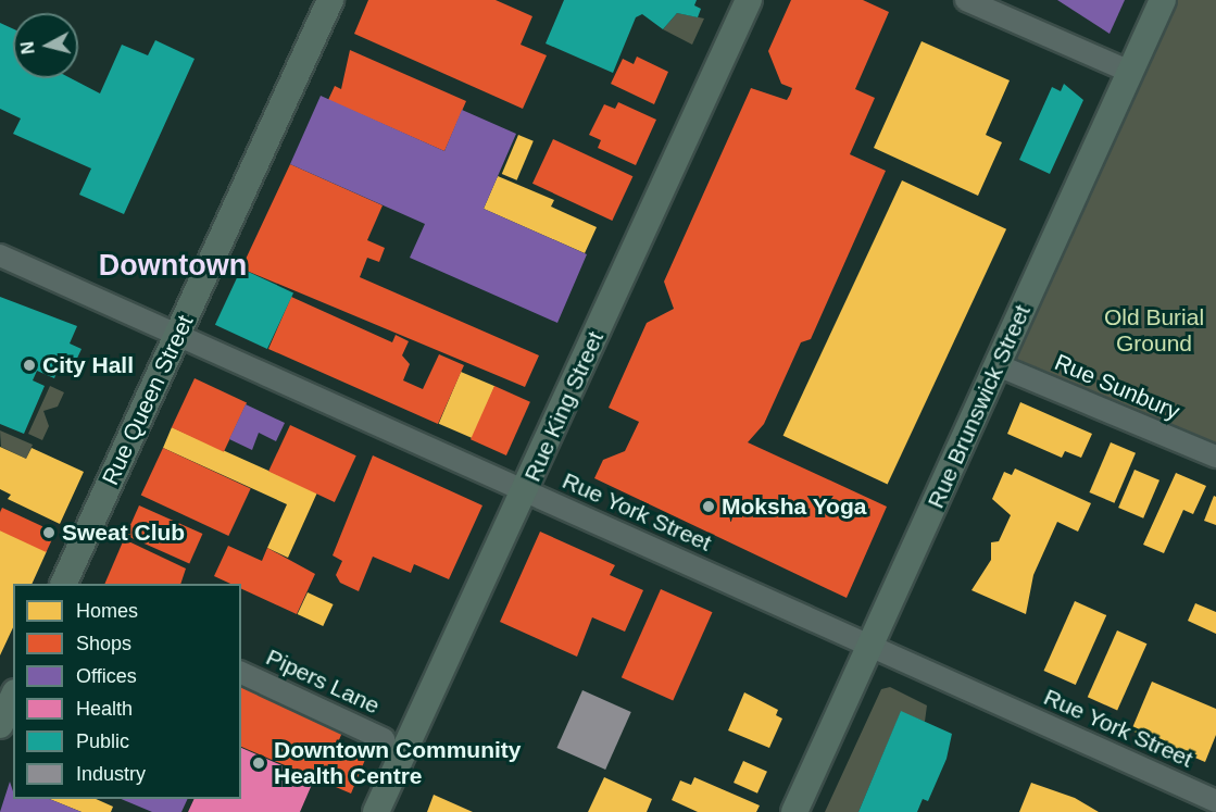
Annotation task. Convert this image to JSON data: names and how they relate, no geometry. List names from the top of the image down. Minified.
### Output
{"streets":{"main road":["Rue Queen Street","Rue King Street","Rue Brunswick Street"],"street":["Rue Sunbury","Rue York Street","Pipers Lane"]},"crossings":[["Rue Sunbury","Rue Brunswick Street"],["Rue Queen Street","Rue York Street"],["Rue King Street","Rue York Street"],["Rue Brunswick Street","Rue York Street"]],"districts":["Downtown"],"parks":["Old Burial Ground"],"places":["City Hall","Moksha Yoga","Sweat Club","Downtown Community Health Centre"],"legend":["Homes","Shops","Offices","Health","Public","Industry"],"north":"left"}
